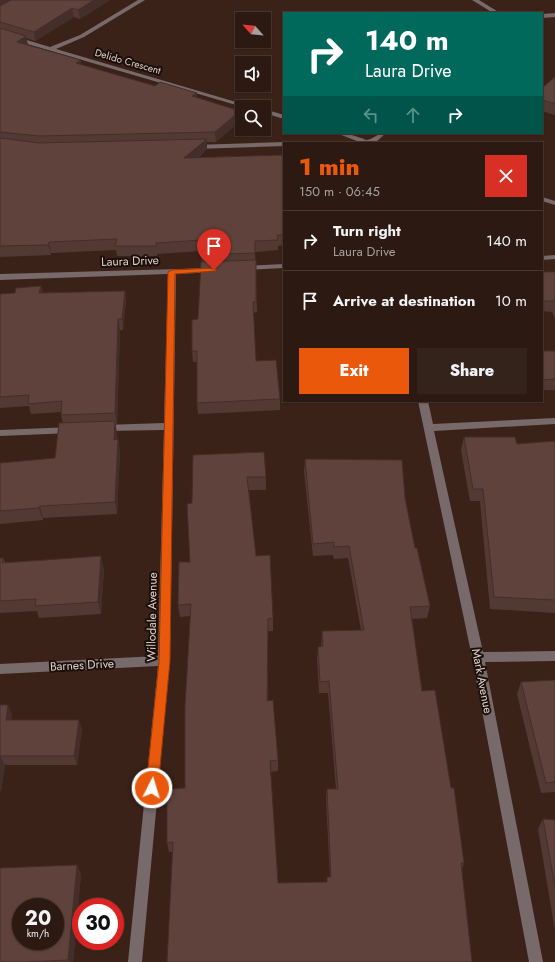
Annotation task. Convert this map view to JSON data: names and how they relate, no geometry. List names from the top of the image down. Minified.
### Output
{"streets":{"street":["Delido Crescent","Laura Drive","Willodale Avenue","Barnes Drive","Mark Avenue"]},"crossings":[["Laura Drive","Willodale Avenue"],["Willodale Avenue","Barnes Drive"]],"north":"top left","page":{"turn":["140 m","Laura Drive"],"heading":["1 min","150 m · 06:45"],"list":[{"name":"Turn right","note":"Laura Drive","value":"140 m"},{"name":"Arrive at destination","value":"10 m"}],"buttons":["Exit","Share"],"speed":"20 km/h","limit":"30"}}
